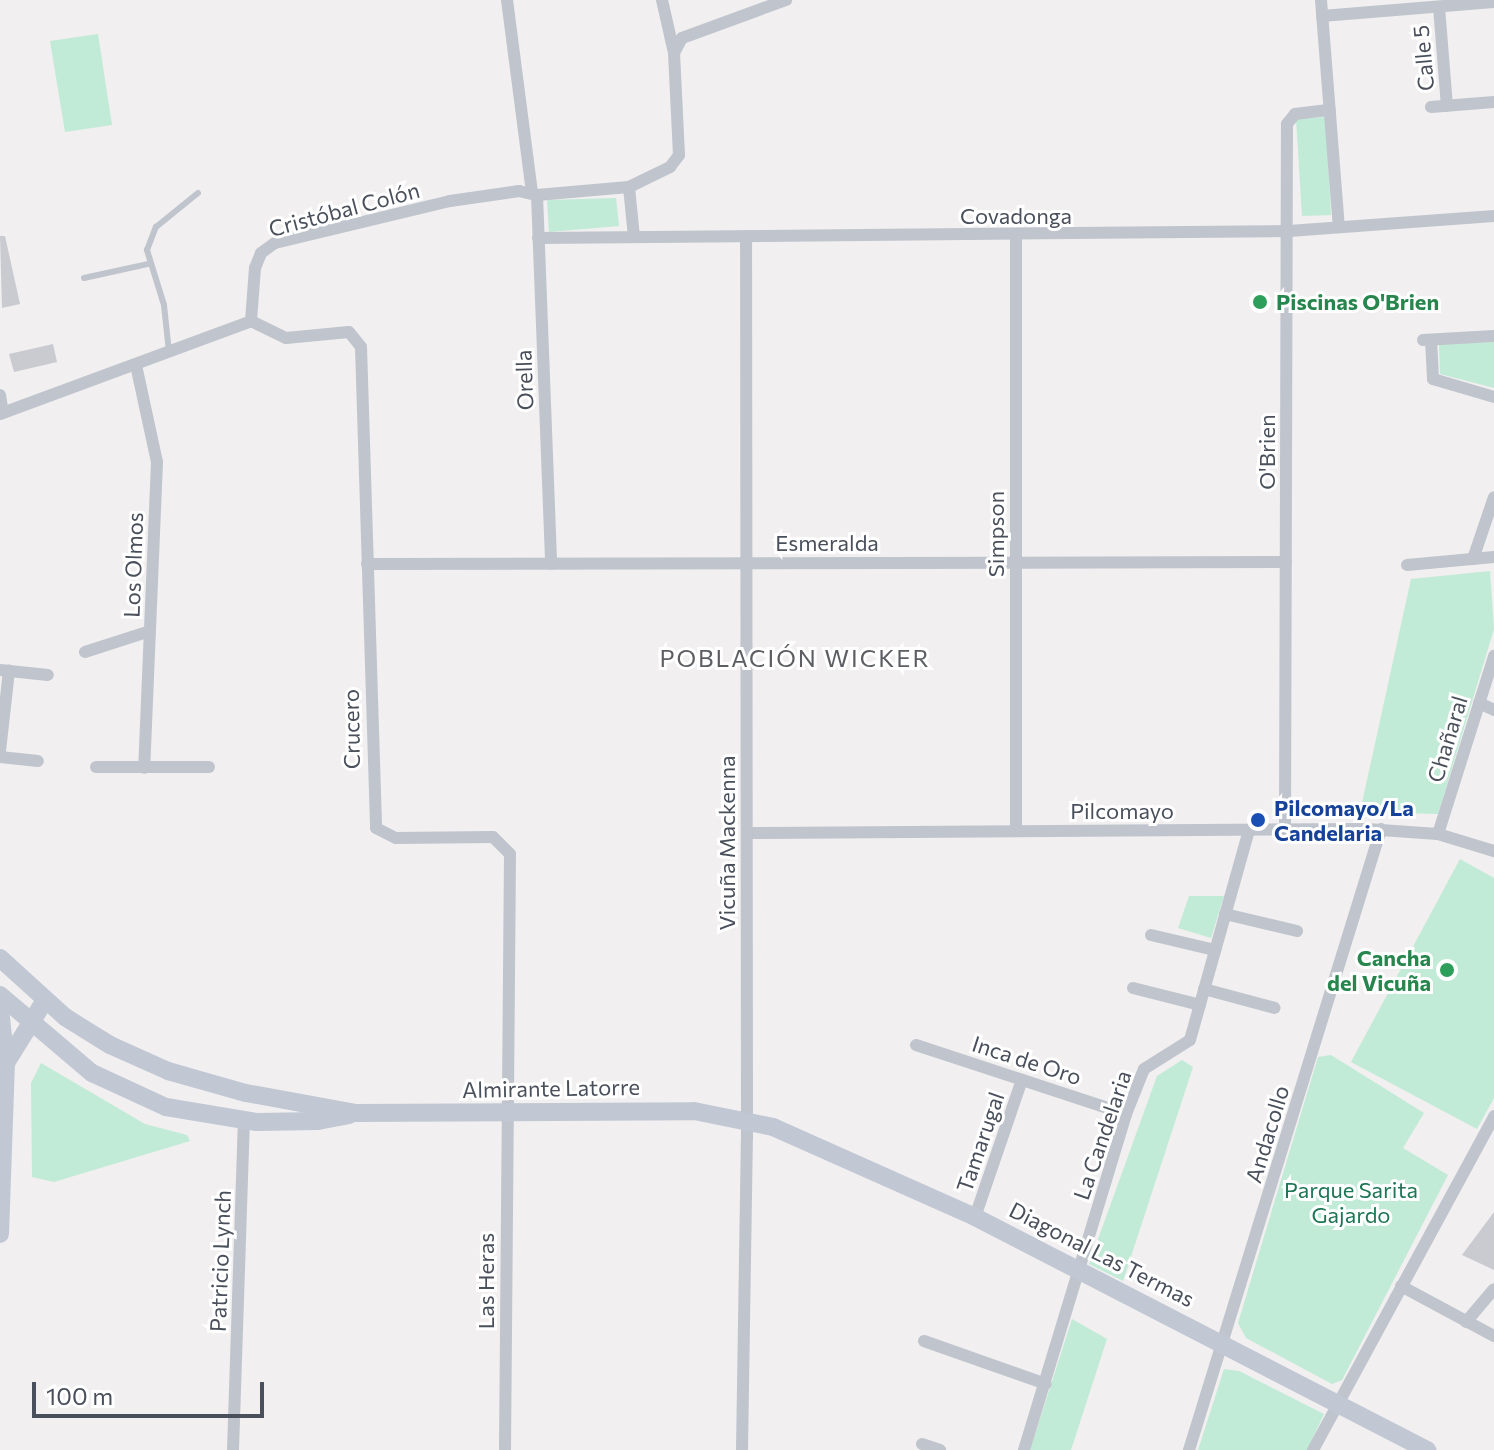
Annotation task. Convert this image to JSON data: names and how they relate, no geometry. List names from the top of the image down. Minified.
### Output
{"streets":{"main road":["Almirante Latorre","Diagonal Las Termas"],"street":["Calle 5","Cristóbal Colón","Covadonga","Orella","O'Brien","Simpson","Esmeralda","Los Olmos","Crucero","Chañaral","Pilcomayo","Vicuña Mackenna","Inca de Oro","Andacollo","La Candelaria","Tamarugal","Patricio Lynch","Las Heras"]},"crossings":[["Cristóbal Colón","Orella"],["Cristóbal Colón","Crucero"],["Covadonga","Orella"],["Covadonga","O'Brien"],["Covadonga","Simpson"],["Covadonga","Vicuña Mackenna"],["Orella","Esmeralda"],["O'Brien","Esmeralda"],["O'Brien","Pilcomayo"],["Simpson","Esmeralda"],["Simpson","Pilcomayo"],["Esmeralda","Crucero"],["Esmeralda","Vicuña Mackenna"],["Crucero","Almirante Latorre"],["Crucero","Las Heras"],["Chañaral","Pilcomayo"],["Pilcomayo","Vicuña Mackenna"],["Pilcomayo","Andacollo"],["Vicuña Mackenna","Almirante Latorre"],["Vicuña Mackenna","Diagonal Las Termas"],["Inca de Oro","La Candelaria"],["Inca de Oro","Tamarugal"],["Almirante Latorre","Diagonal Las Termas"],["Almirante Latorre","Patricio Lynch"],["Almirante Latorre","Las Heras"],["Andacollo","Diagonal Las Termas"],["La Candelaria","Diagonal Las Termas"],["Tamarugal","Diagonal Las Termas"]],"districts":["POBLACIÓN WICKER"],"parks":["Parque Sarita Gajardo"],"places":["Piscinas O'Brien","Pilcomayo/La Candelaria","Cancha del Vicuña"],"scale_bar":"100 m"}
